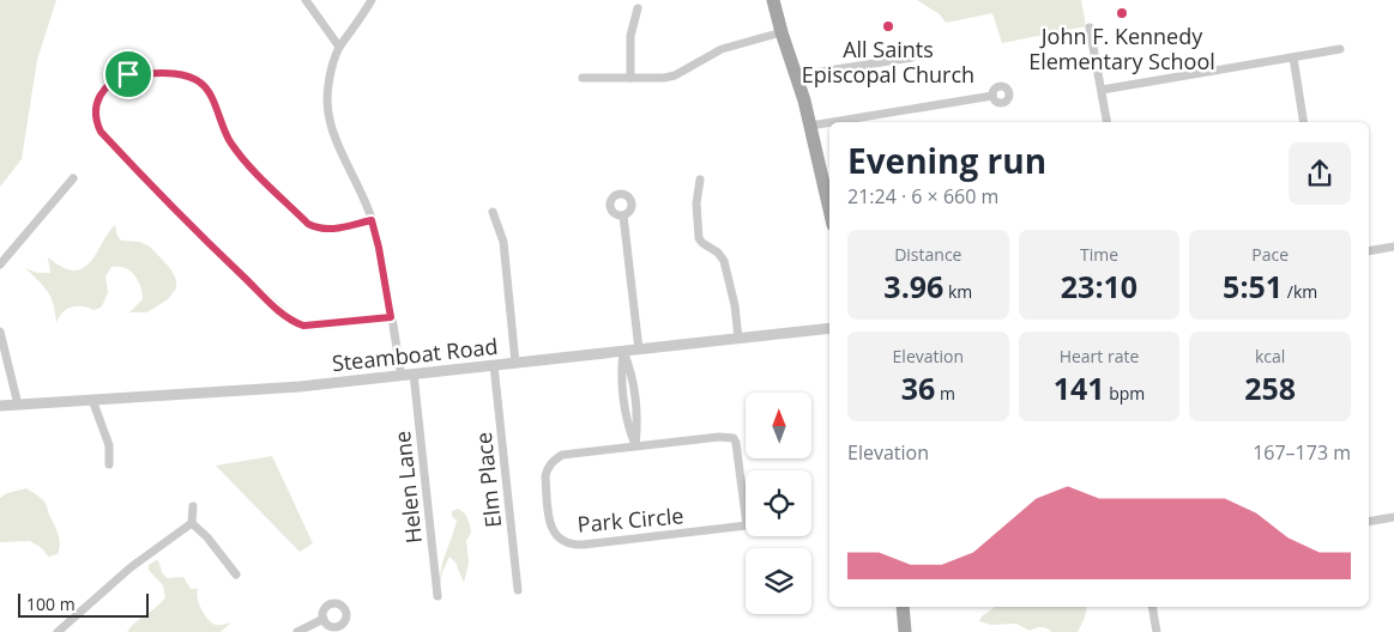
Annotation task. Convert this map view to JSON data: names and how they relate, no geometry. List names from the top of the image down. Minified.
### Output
{"streets":{"street":["Steamboat Road","Elm Place","Helen Lane","Park Circle"]},"crossings":[["Steamboat Road","Elm Place"],["Steamboat Road","Helen Lane"]],"places":["John F. Kennedy Elementary School","All Saints Episcopal Church"],"scale_bar":"100 m","north":"top","page":{"heading":["Evening run","21:24 · 6 × 660 m"],"stats":[["Distance","3.96 km"],["Time","23:10"],["Pace","5:51 /km"],["Elevation","36 m"],["Heart rate","141 bpm"],["kcal","258"]],"chart":["Elevation","167–173 m"],"scale":"100 m"}}
